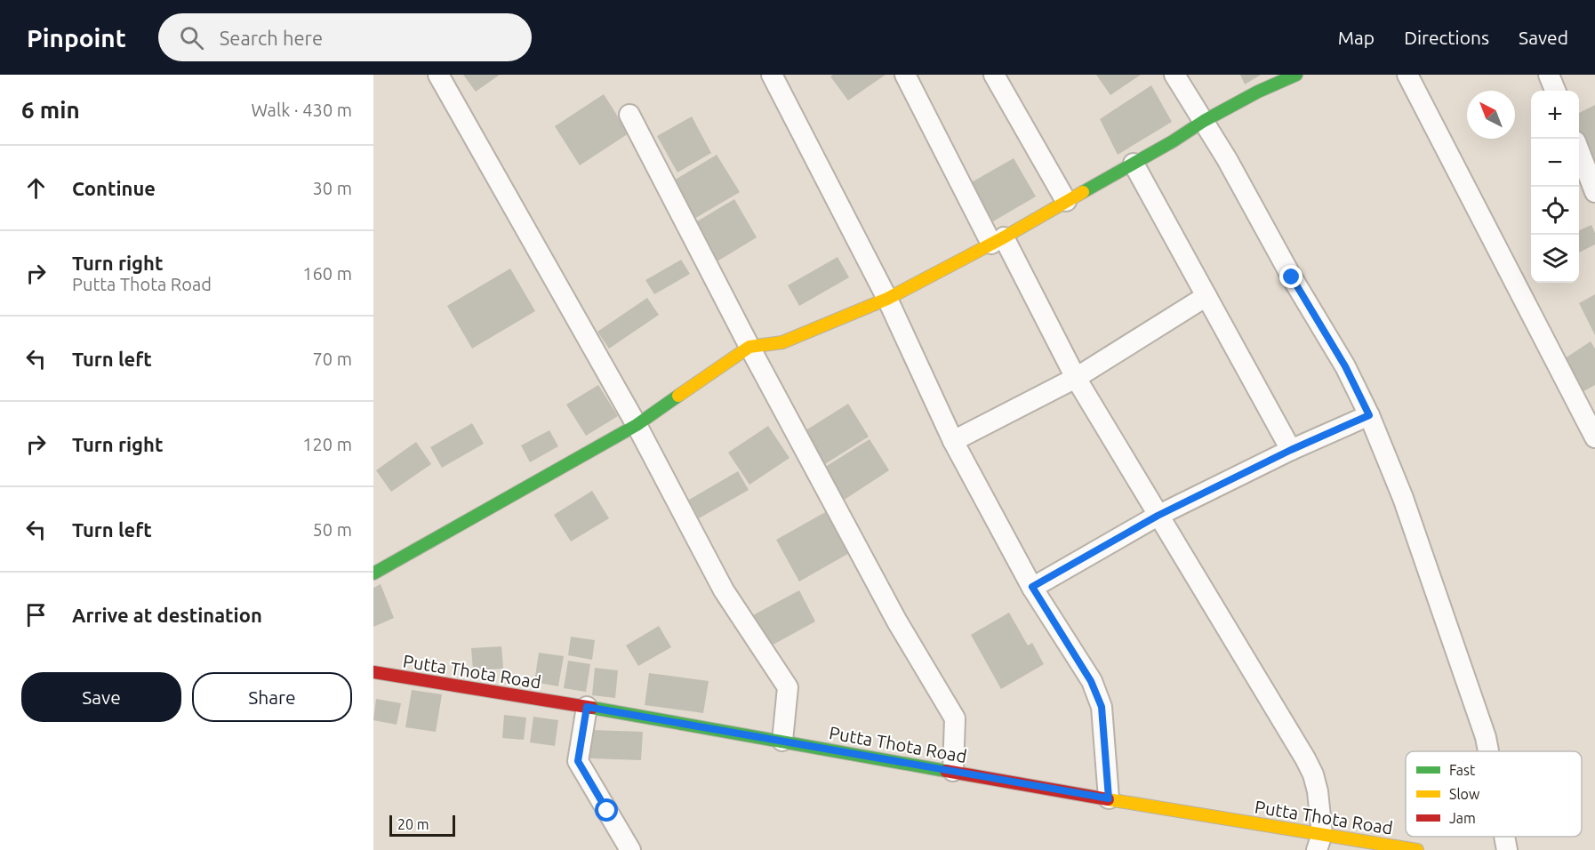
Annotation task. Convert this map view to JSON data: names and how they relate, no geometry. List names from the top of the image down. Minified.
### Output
{"streets":{"street":["Putta Thota Road"]},"legend":["Fast","Slow","Jam"],"scale_bar":"20 m","north":"top left","page":{"header":"Pinpoint","search":"Search here","nav":["Map","Directions","Saved"],"heading":["6 min","Walk · 430 m"],"map_buttons":["+","−"],"list":[["Continue","30 m"],["Turn right","Putta Thota Road","160 m"],["Turn left","70 m"],["Turn right","120 m"],["Turn left","50 m"],"Arrive at destination"],"buttons":["Save","Share"],"scale":"20 m"}}
